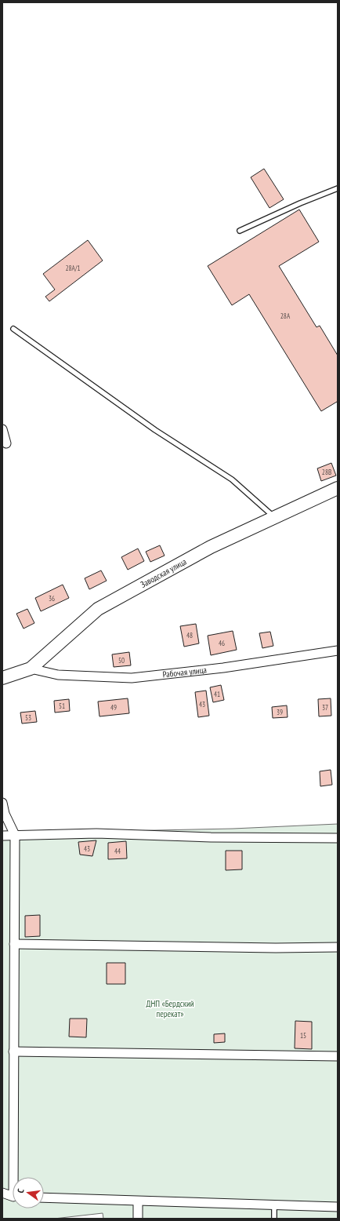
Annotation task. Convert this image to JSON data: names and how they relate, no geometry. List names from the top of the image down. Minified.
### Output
{"streets":{"street":["Заводская улица","Рабочая улица"]},"crossings":[["Заводская улица","Рабочая улица"]],"parks":["ДНП «Бердский перекат»"],"house_numbers":["28А/1","28А","28В","36","48","46","50","41","43","51","49","37","39","53","43","44","15"],"north":"left"}
